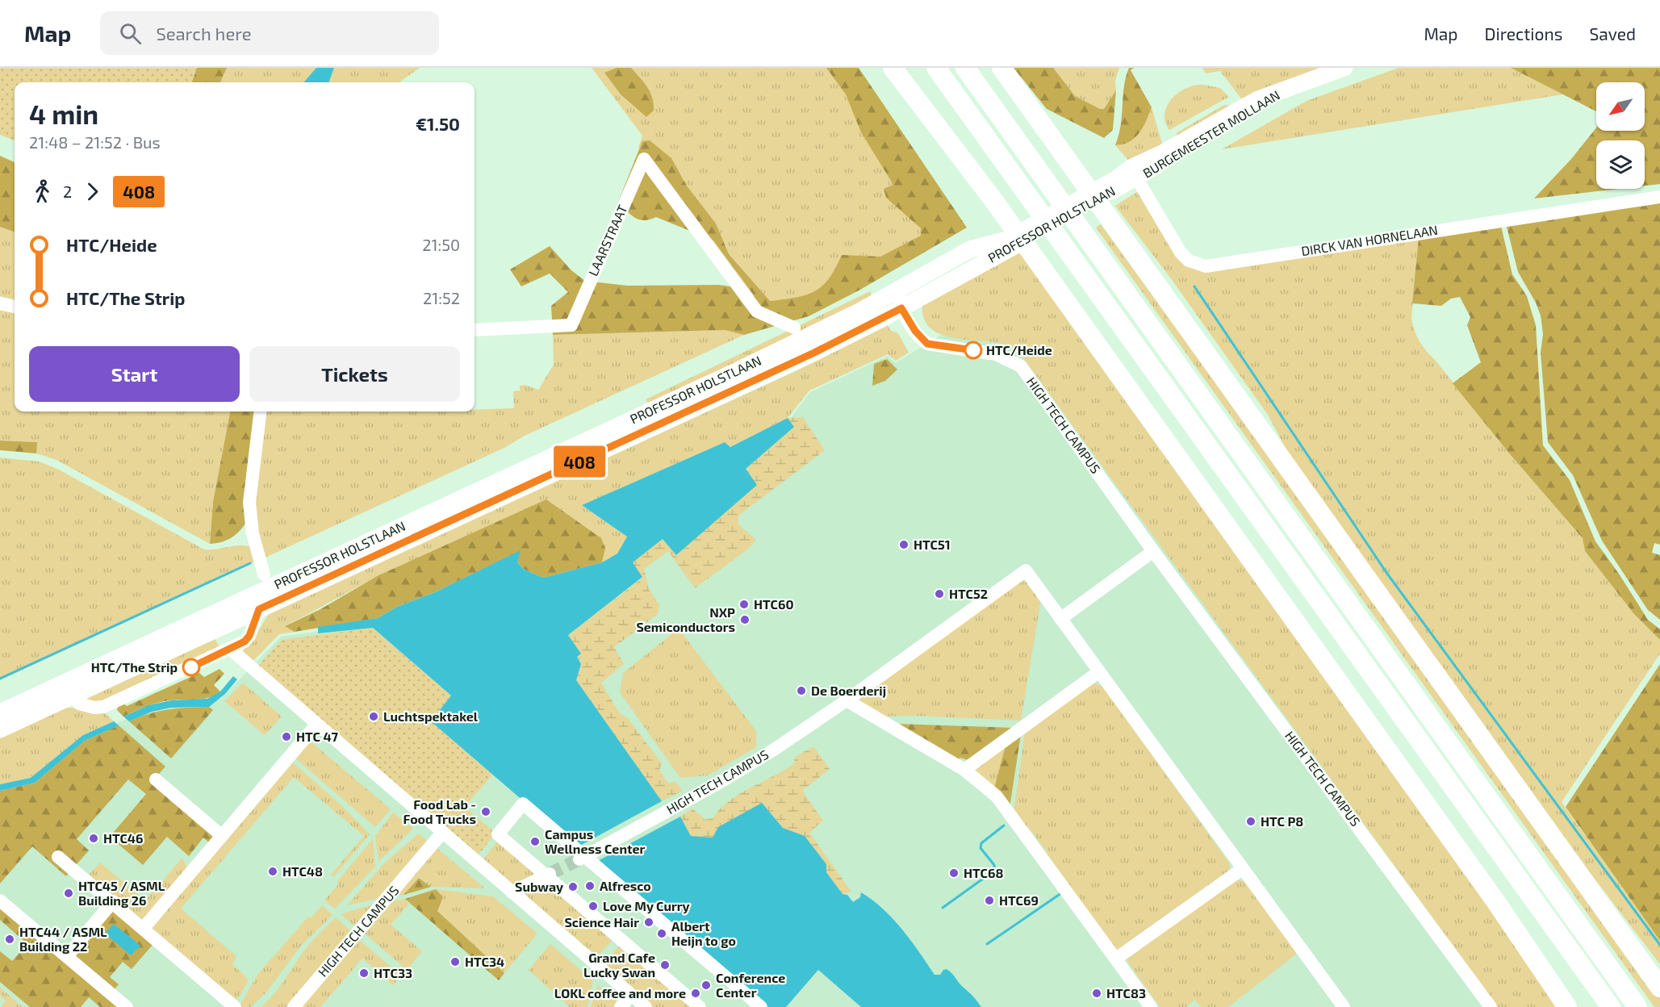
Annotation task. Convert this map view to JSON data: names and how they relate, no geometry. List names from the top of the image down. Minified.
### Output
{"streets":{"main road":["BURGEMEESTER MOLLAAN","PROFESSOR HOLSTLAAN"],"street":["LAARSTRAAT","DIRCK VAN HORNELAAN","HIGH TECH CAMPUS"]},"crossings":[["BURGEMEESTER MOLLAAN","PROFESSOR HOLSTLAAN"],["BURGEMEESTER MOLLAAN","DIRCK VAN HORNELAAN"],["PROFESSOR HOLSTLAAN","DIRCK VAN HORNELAAN"],["PROFESSOR HOLSTLAAN","HIGH TECH CAMPUS"]],"places":["HTC/Heide","HTC51","HTC52","HTC60","NXP Semiconductors","HTC/The Strip","De Boerderij","Luchtspektakel","HTC 47","Food Lab - Food Trucks","HTC P8","HTC46","Campus Wellness Center","HTC48","HTC68","Alfresco","Subway","HTC45 / ASML Building 26","HTC69","Love My Curry","Science Hair","Albert Heijn to go","HTC44 / ASML Building 22","HTC34","Grand Cafe Lucky Swan","HTC33","Conference Center","LOKL coffee and more","HTC83"],"lines":["bus line 408"],"north":"bottom left","page":{"header":"Map","search":"Search here","nav":["Map","Directions","Saved"],"on_map":"408","heading":["4 min","21:48 – 21:52 · Bus","€1.50"],"legs":["2","408"],"list":[{"name":"HTC/Heide","value":"21:50"},{"name":"HTC/The Strip","value":"21:52"}],"buttons":["Start","Tickets"]}}
